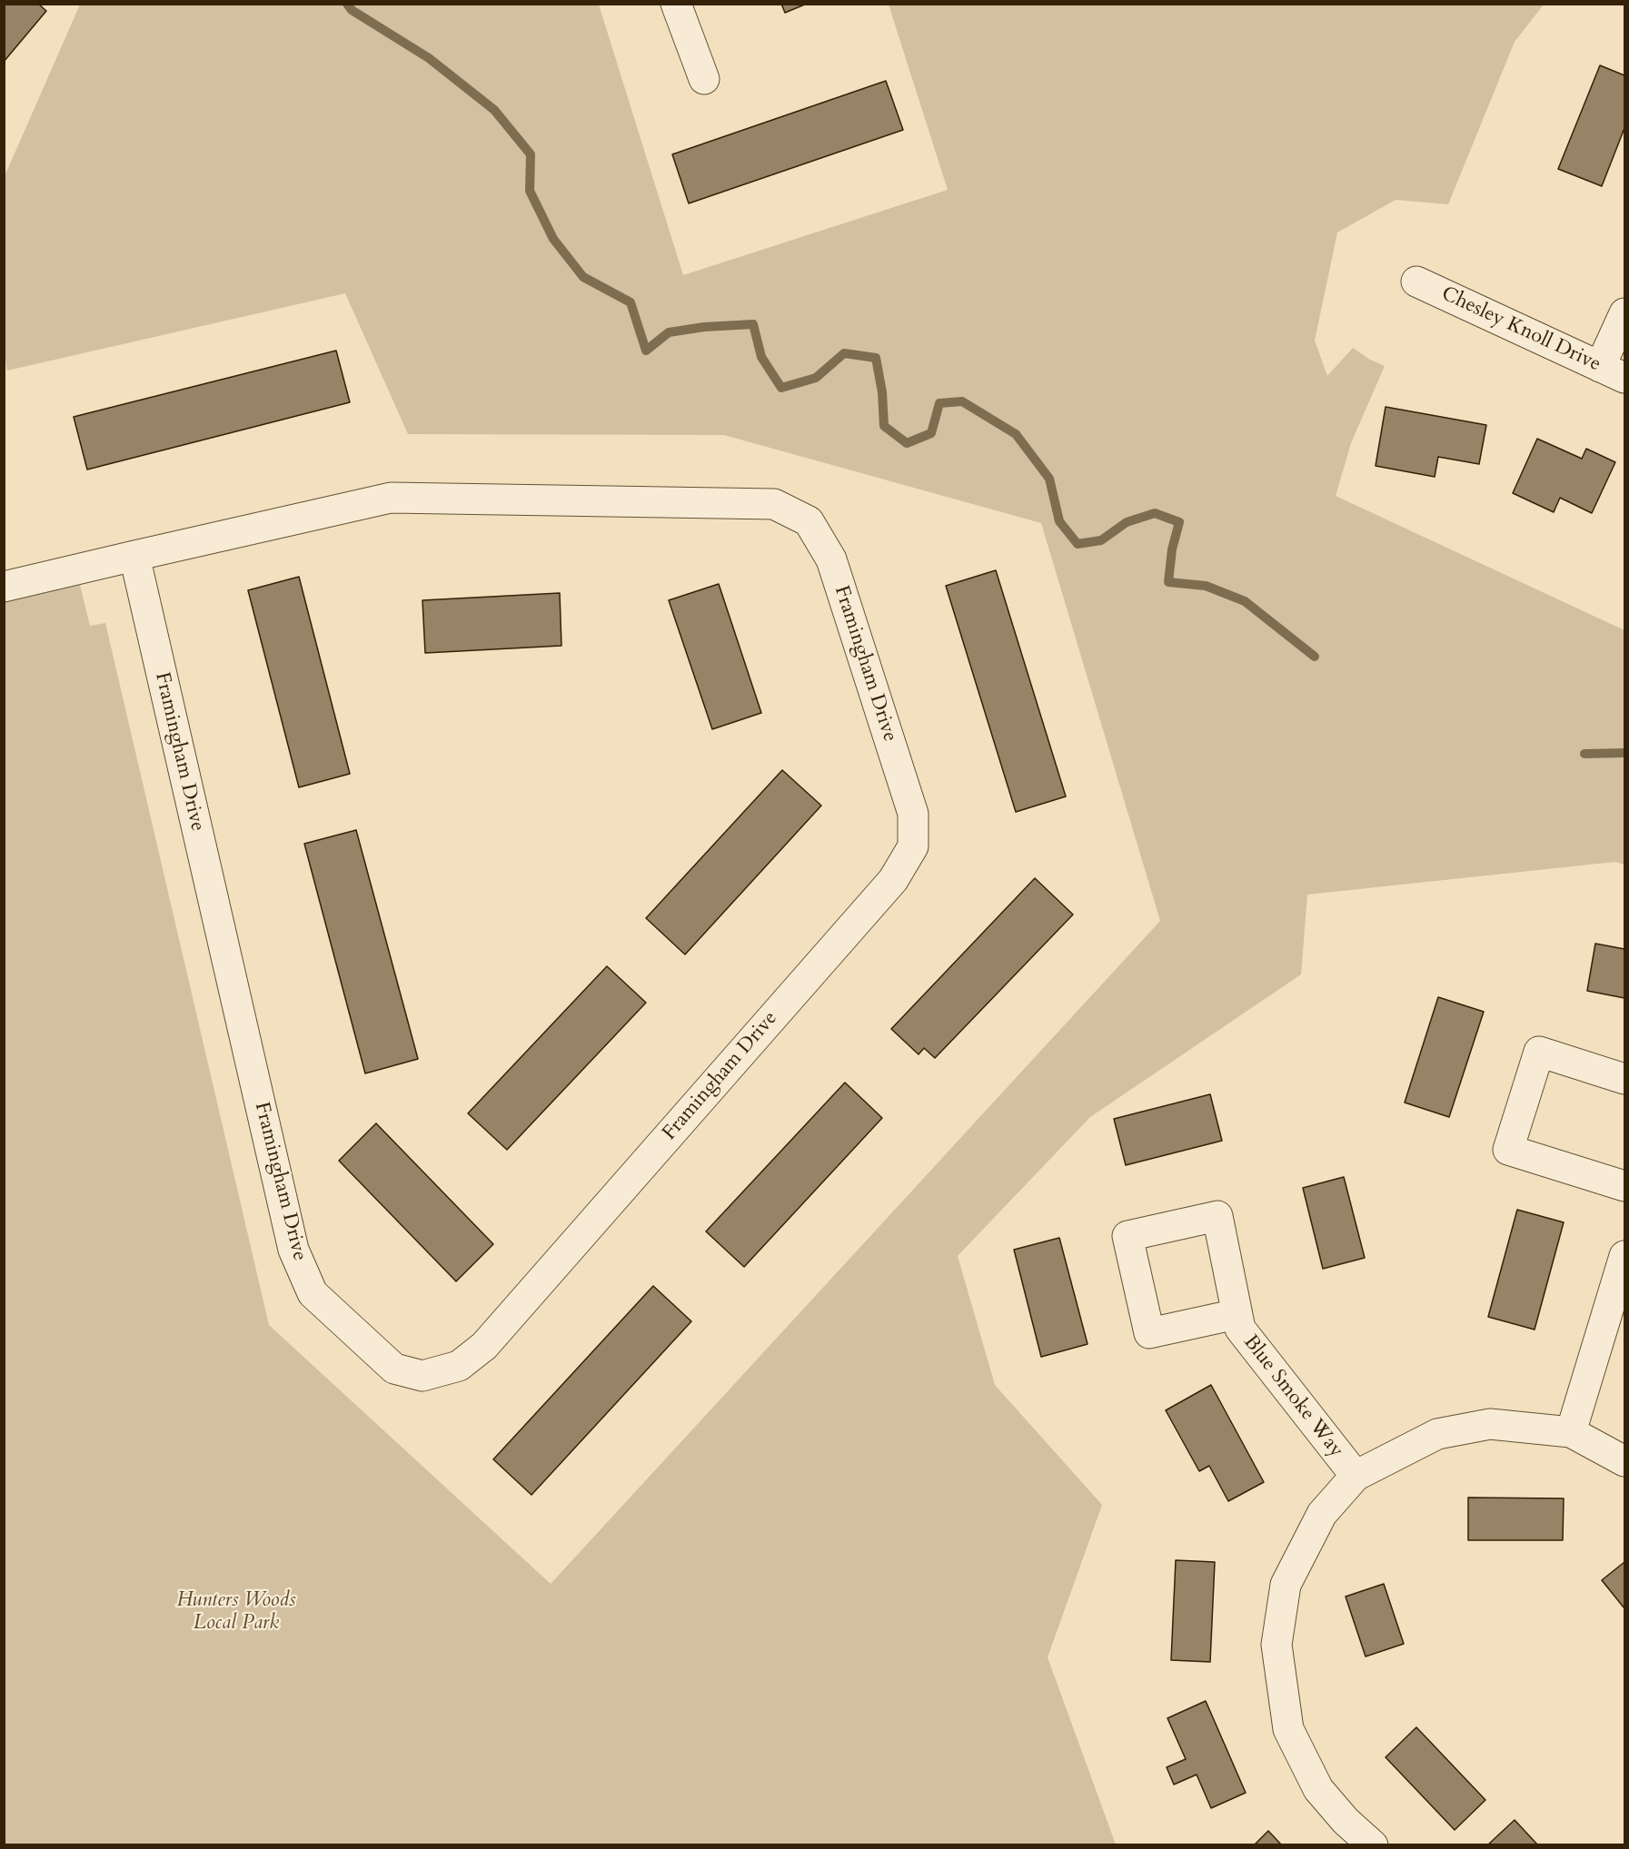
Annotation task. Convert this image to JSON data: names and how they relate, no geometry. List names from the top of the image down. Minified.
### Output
{"streets":{"street":["Chesley Knoll Drive","Framingham Drive","Blue Smoke Way"]},"parks":["Hunters Woods Local Park"]}
